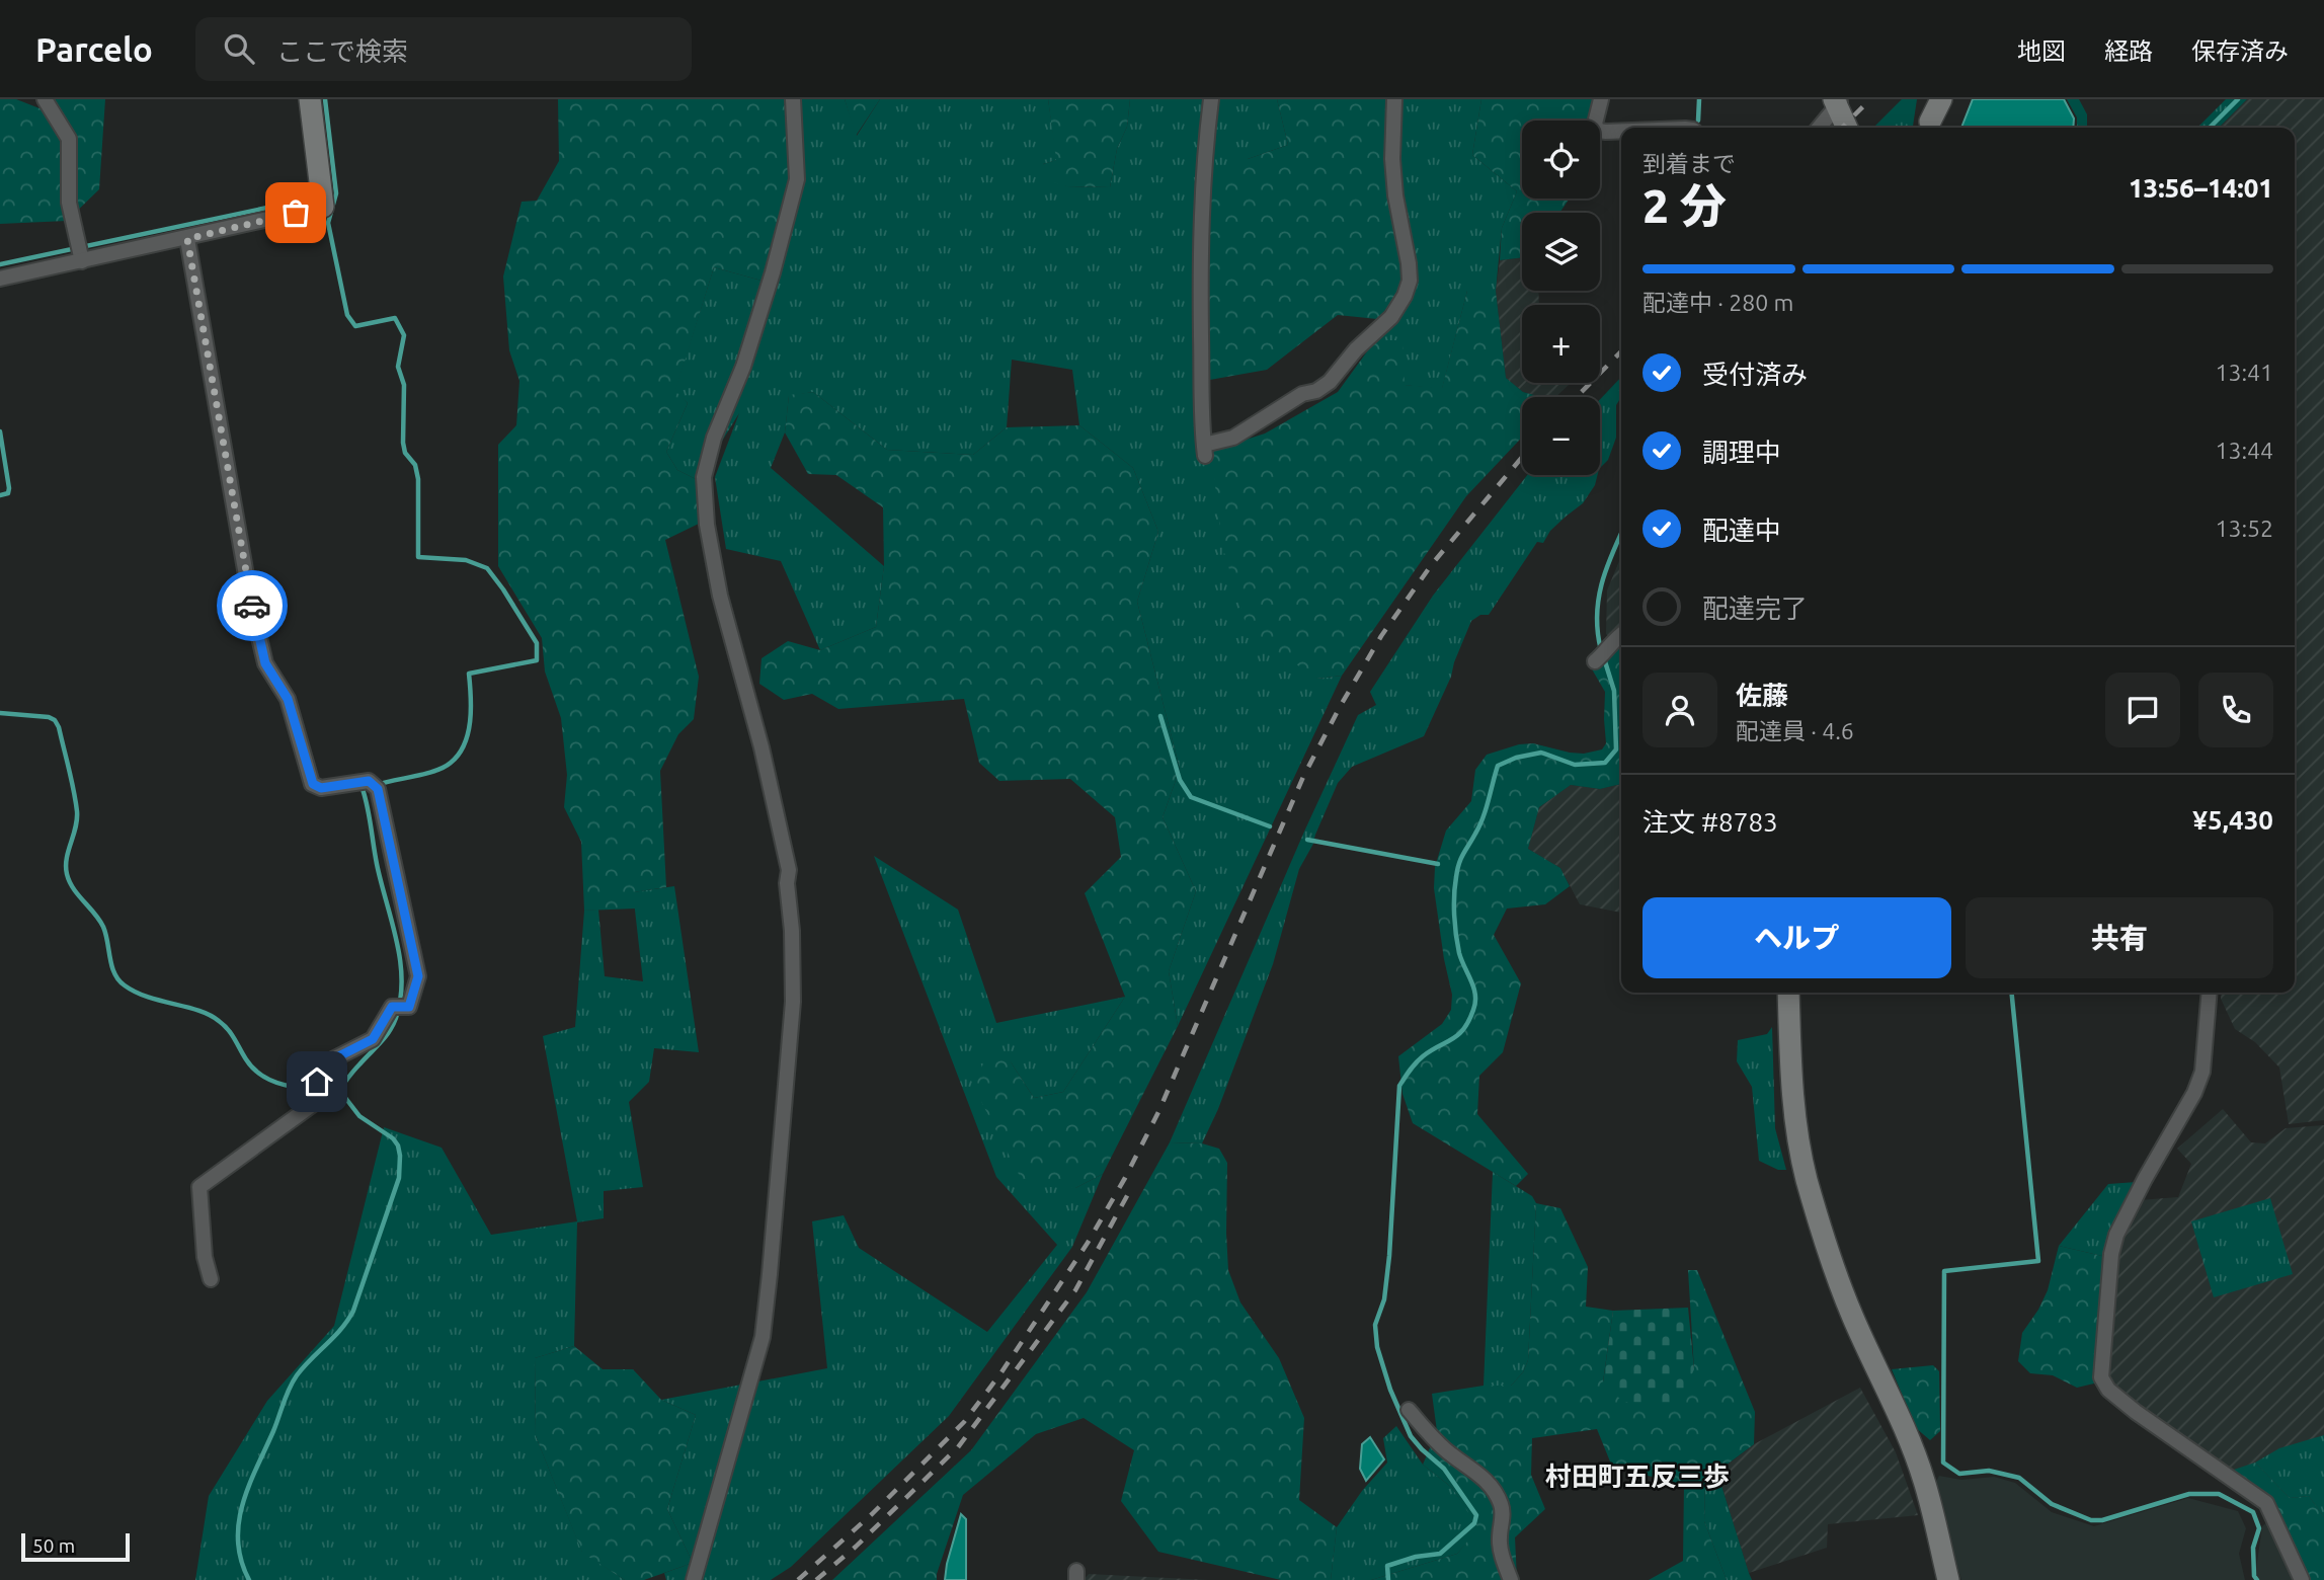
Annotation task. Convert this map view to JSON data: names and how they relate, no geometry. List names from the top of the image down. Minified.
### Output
{"districts":["村田町五反三歩"],"scale_bar":"50 m","page":{"header":"Parcelo","search":"ここで検索","nav":["地図","経路","保存済み"],"map_buttons":["+","−"],"heading":["2 分","到着まで","13:56–14:01"],"panel":["佐藤","配達員 · 4.6","注文 #8783","¥5,430"],"bar":"配達中 · 280 m","list":[["受付済み","13:41"],["調理中","13:44"],["配達中","13:52"],"配達完了"],"buttons":["ヘルプ","共有"],"scale":"50 m"}}
